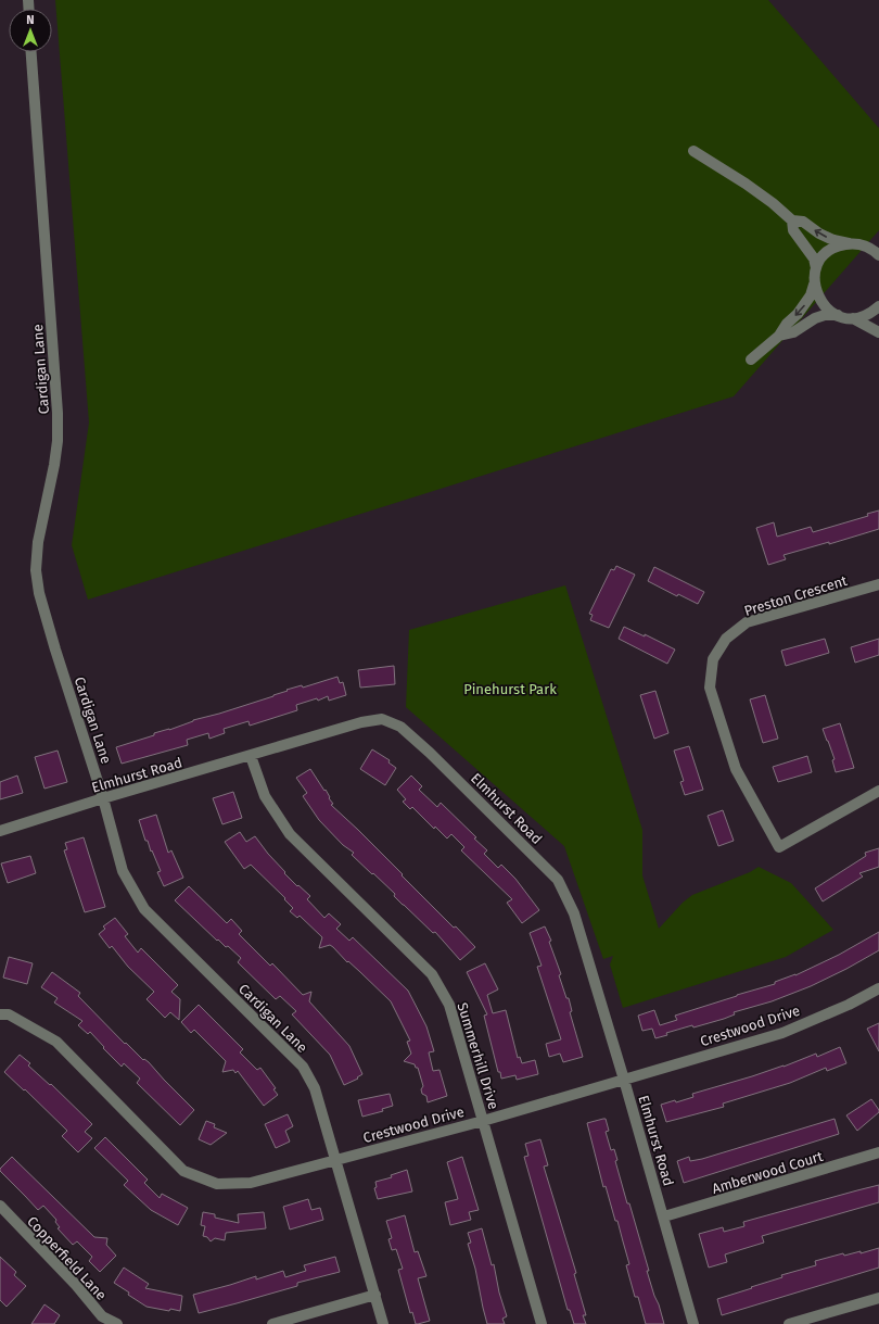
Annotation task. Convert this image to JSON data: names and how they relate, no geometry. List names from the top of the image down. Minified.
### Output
{"streets":{"street":["Cardigan Lane","Preston Crescent","Elmhurst Road","Crestwood Drive","Summerhill Drive","Amberwood Court","Copperfield Lane"]},"crossings":[["Cardigan Lane","Elmhurst Road"],["Cardigan Lane","Crestwood Drive"],["Elmhurst Road","Crestwood Drive"],["Elmhurst Road","Summerhill Drive"],["Elmhurst Road","Amberwood Court"],["Crestwood Drive","Summerhill Drive"]],"parks":["Pinehurst Park"],"north":"top"}
